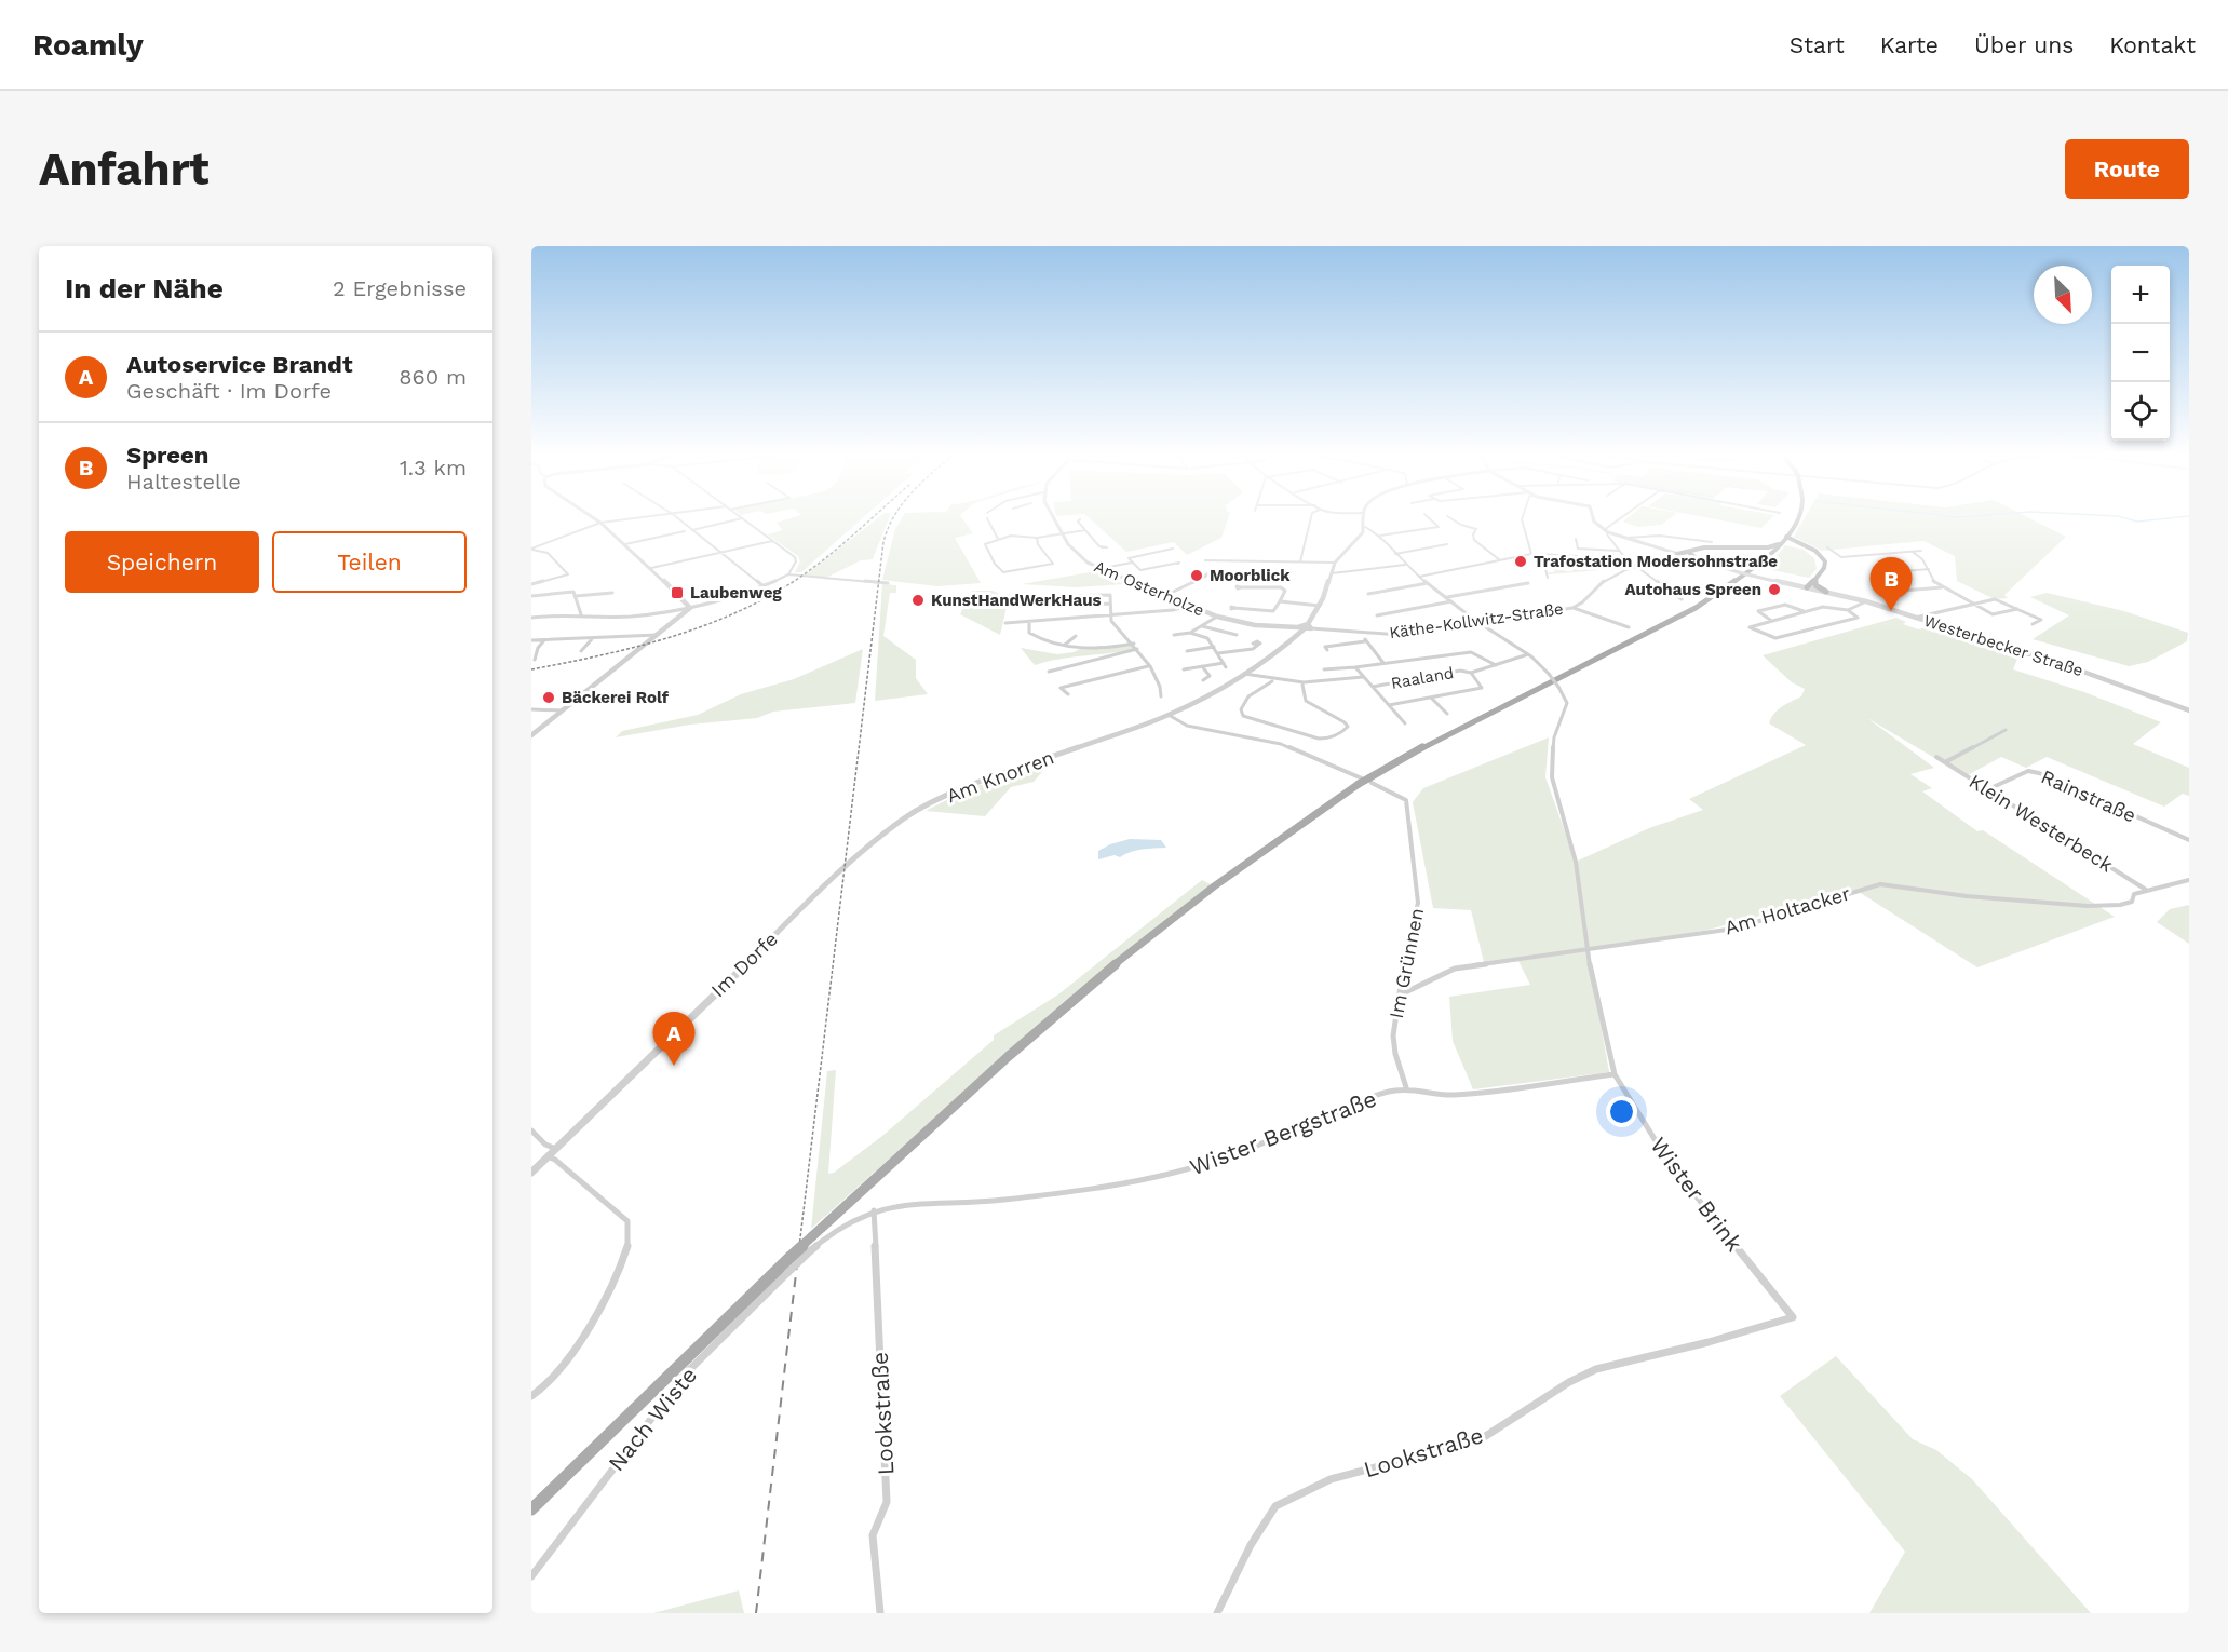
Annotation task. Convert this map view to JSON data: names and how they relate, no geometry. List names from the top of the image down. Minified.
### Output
{"streets":{"street":["Am Osterholze","Käthe-Kollwitz-Straße","Westerbecker Straße","Raaland","Am Knorren","Rainstraße","Klein Westerbeck","Am Holtacker","Im Grünnen","Im Dorfe","Wister Bergstraße","Wister Brink","Lookstraße","Nach Wiste"]},"crossings":[["Am Osterholze","Käthe-Kollwitz-Straße"],["Am Osterholze","Am Knorren"],["Raaland","Wister Brink"],["Am Knorren","Im Grünnen"],["Am Knorren","Im Dorfe"],["Rainstraße","Klein Westerbeck"],["Klein Westerbeck","Am Holtacker"],["Am Holtacker","Im Grünnen"],["Am Holtacker","Wister Brink"],["Im Grünnen","Wister Bergstraße"],["Wister Bergstraße","Lookstraße"],["Wister Bergstraße","Nach Wiste"],["Wister Brink","Lookstraße"]],"places":{"other":["Trafostation Modersohnstraße","Moorblick","Autohaus Spreen","KunstHandWerkHaus","Bäckerei Rolf"],"transit":["Laubenweg"]},"north":"bottom right","page":{"header":"Roamly","nav":["Start","Karte","Über uns","Kontakt"],"buttons":["Route",["Speichern","Teilen"]],"title":"Anfahrt","heading":["In der Nähe","2 Ergebnisse"],"map_buttons":["+","−"],"list":[{"mark":"A","name":"Autoservice Brandt","note":"Geschäft · Im Dorfe","value":"860 m"},{"mark":"B","name":"Spreen","note":"Haltestelle","value":"1.3 km"}],"pins":["B","A"]}}
